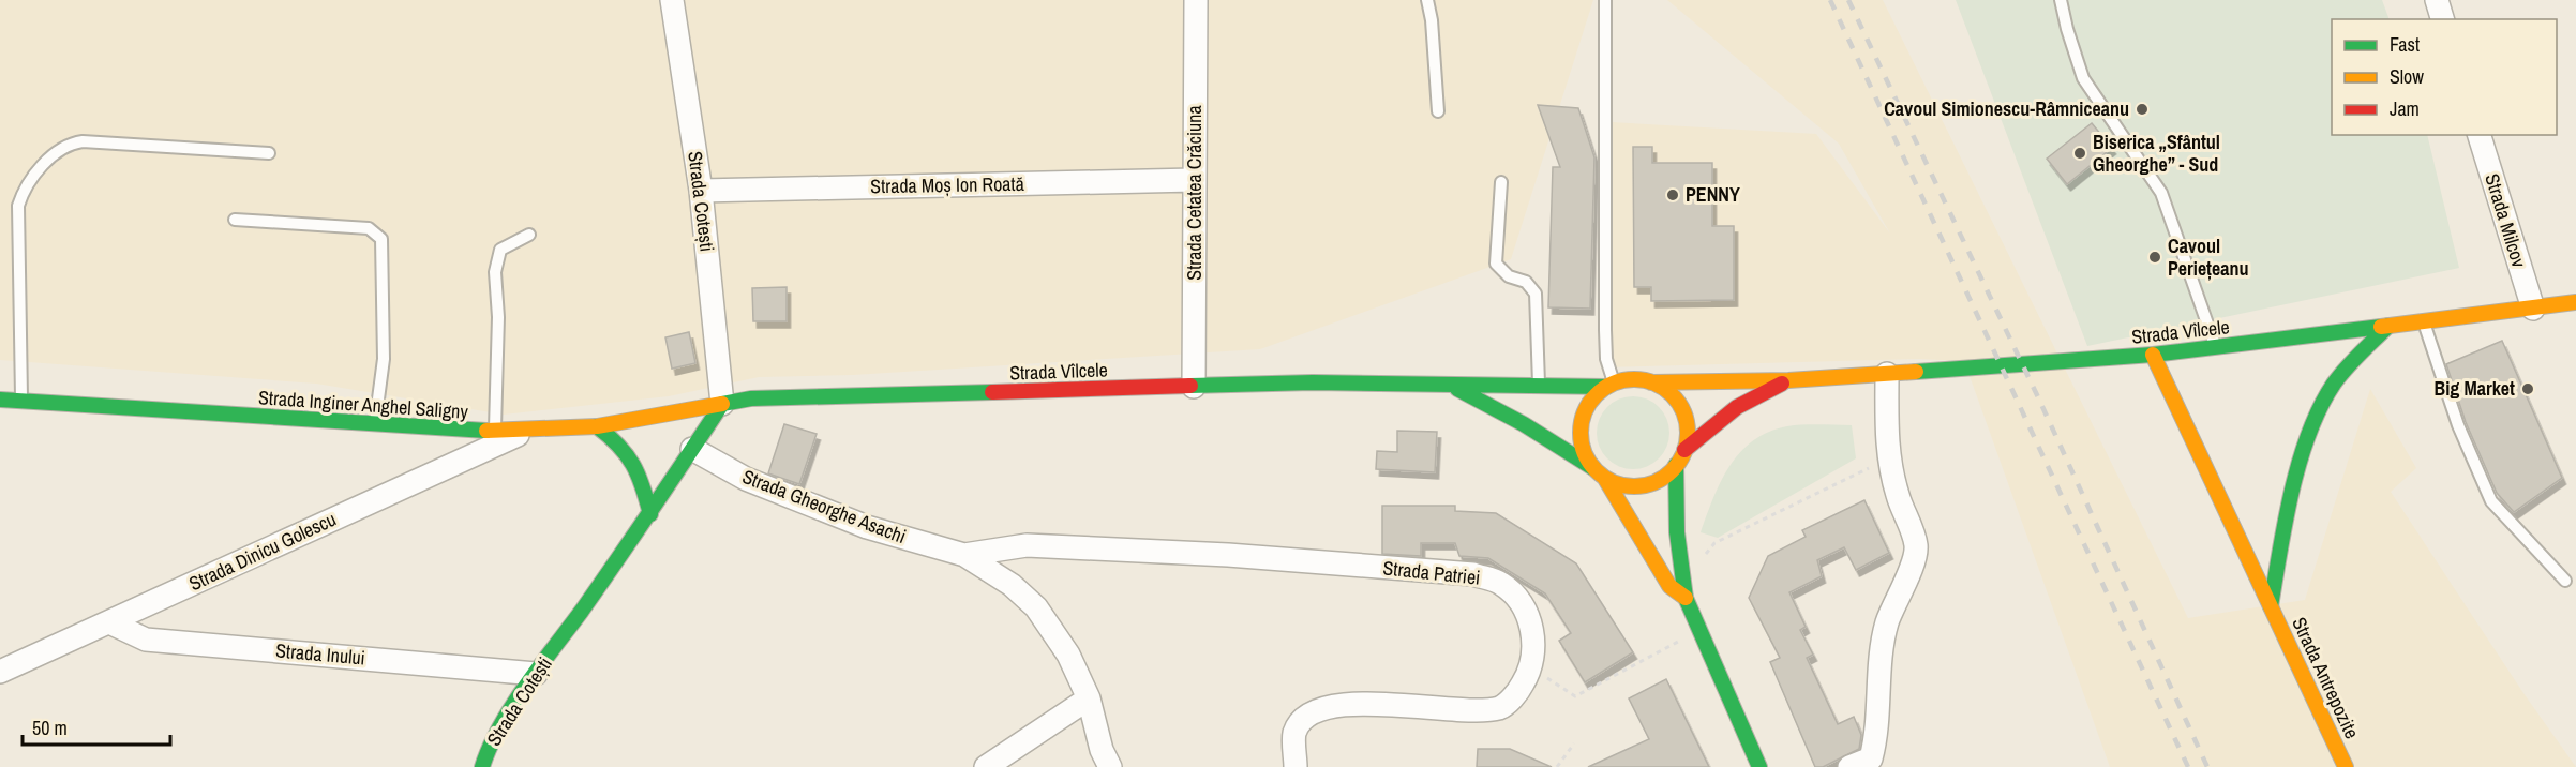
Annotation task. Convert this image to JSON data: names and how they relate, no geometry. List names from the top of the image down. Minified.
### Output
{"streets":{"main road":["Strada Cotești","Strada Vîlcele","Strada Inginer Anghel Saligny","Strada Antrepozite"],"street":["Strada Moș Ion Roată","Strada Cetatea Crăciuna","Strada Milcov","Strada Gheorghe Asachi","Strada Dinicu Golescu","Strada Patriei","Strada Inului"]},"crossings":[["Strada Moș Ion Roată","Strada Cetatea Crăciuna"],["Strada Moș Ion Roată","Strada Cotești"],["Strada Cetatea Crăciuna","Strada Vîlcele"],["Strada Cotești","Strada Vîlcele"],["Strada Cotești","Strada Inginer Anghel Saligny"],["Strada Cotești","Strada Gheorghe Asachi"],["Strada Cotești","Strada Inului"],["Strada Milcov","Strada Vîlcele"],["Strada Vîlcele","Strada Inginer Anghel Saligny"],["Strada Vîlcele","Strada Antrepozite"],["Strada Inginer Anghel Saligny","Strada Dinicu Golescu"],["Strada Gheorghe Asachi","Strada Patriei"],["Strada Dinicu Golescu","Strada Inului"]],"places":["Cavoul Simionescu-Râmniceanu","Biserica „Sfântul Gheorghe” - Sud","PENNY","Cavoul Periețeanu","Big Market"],"legend":["Fast","Slow","Jam"],"scale_bar":"50 m"}
